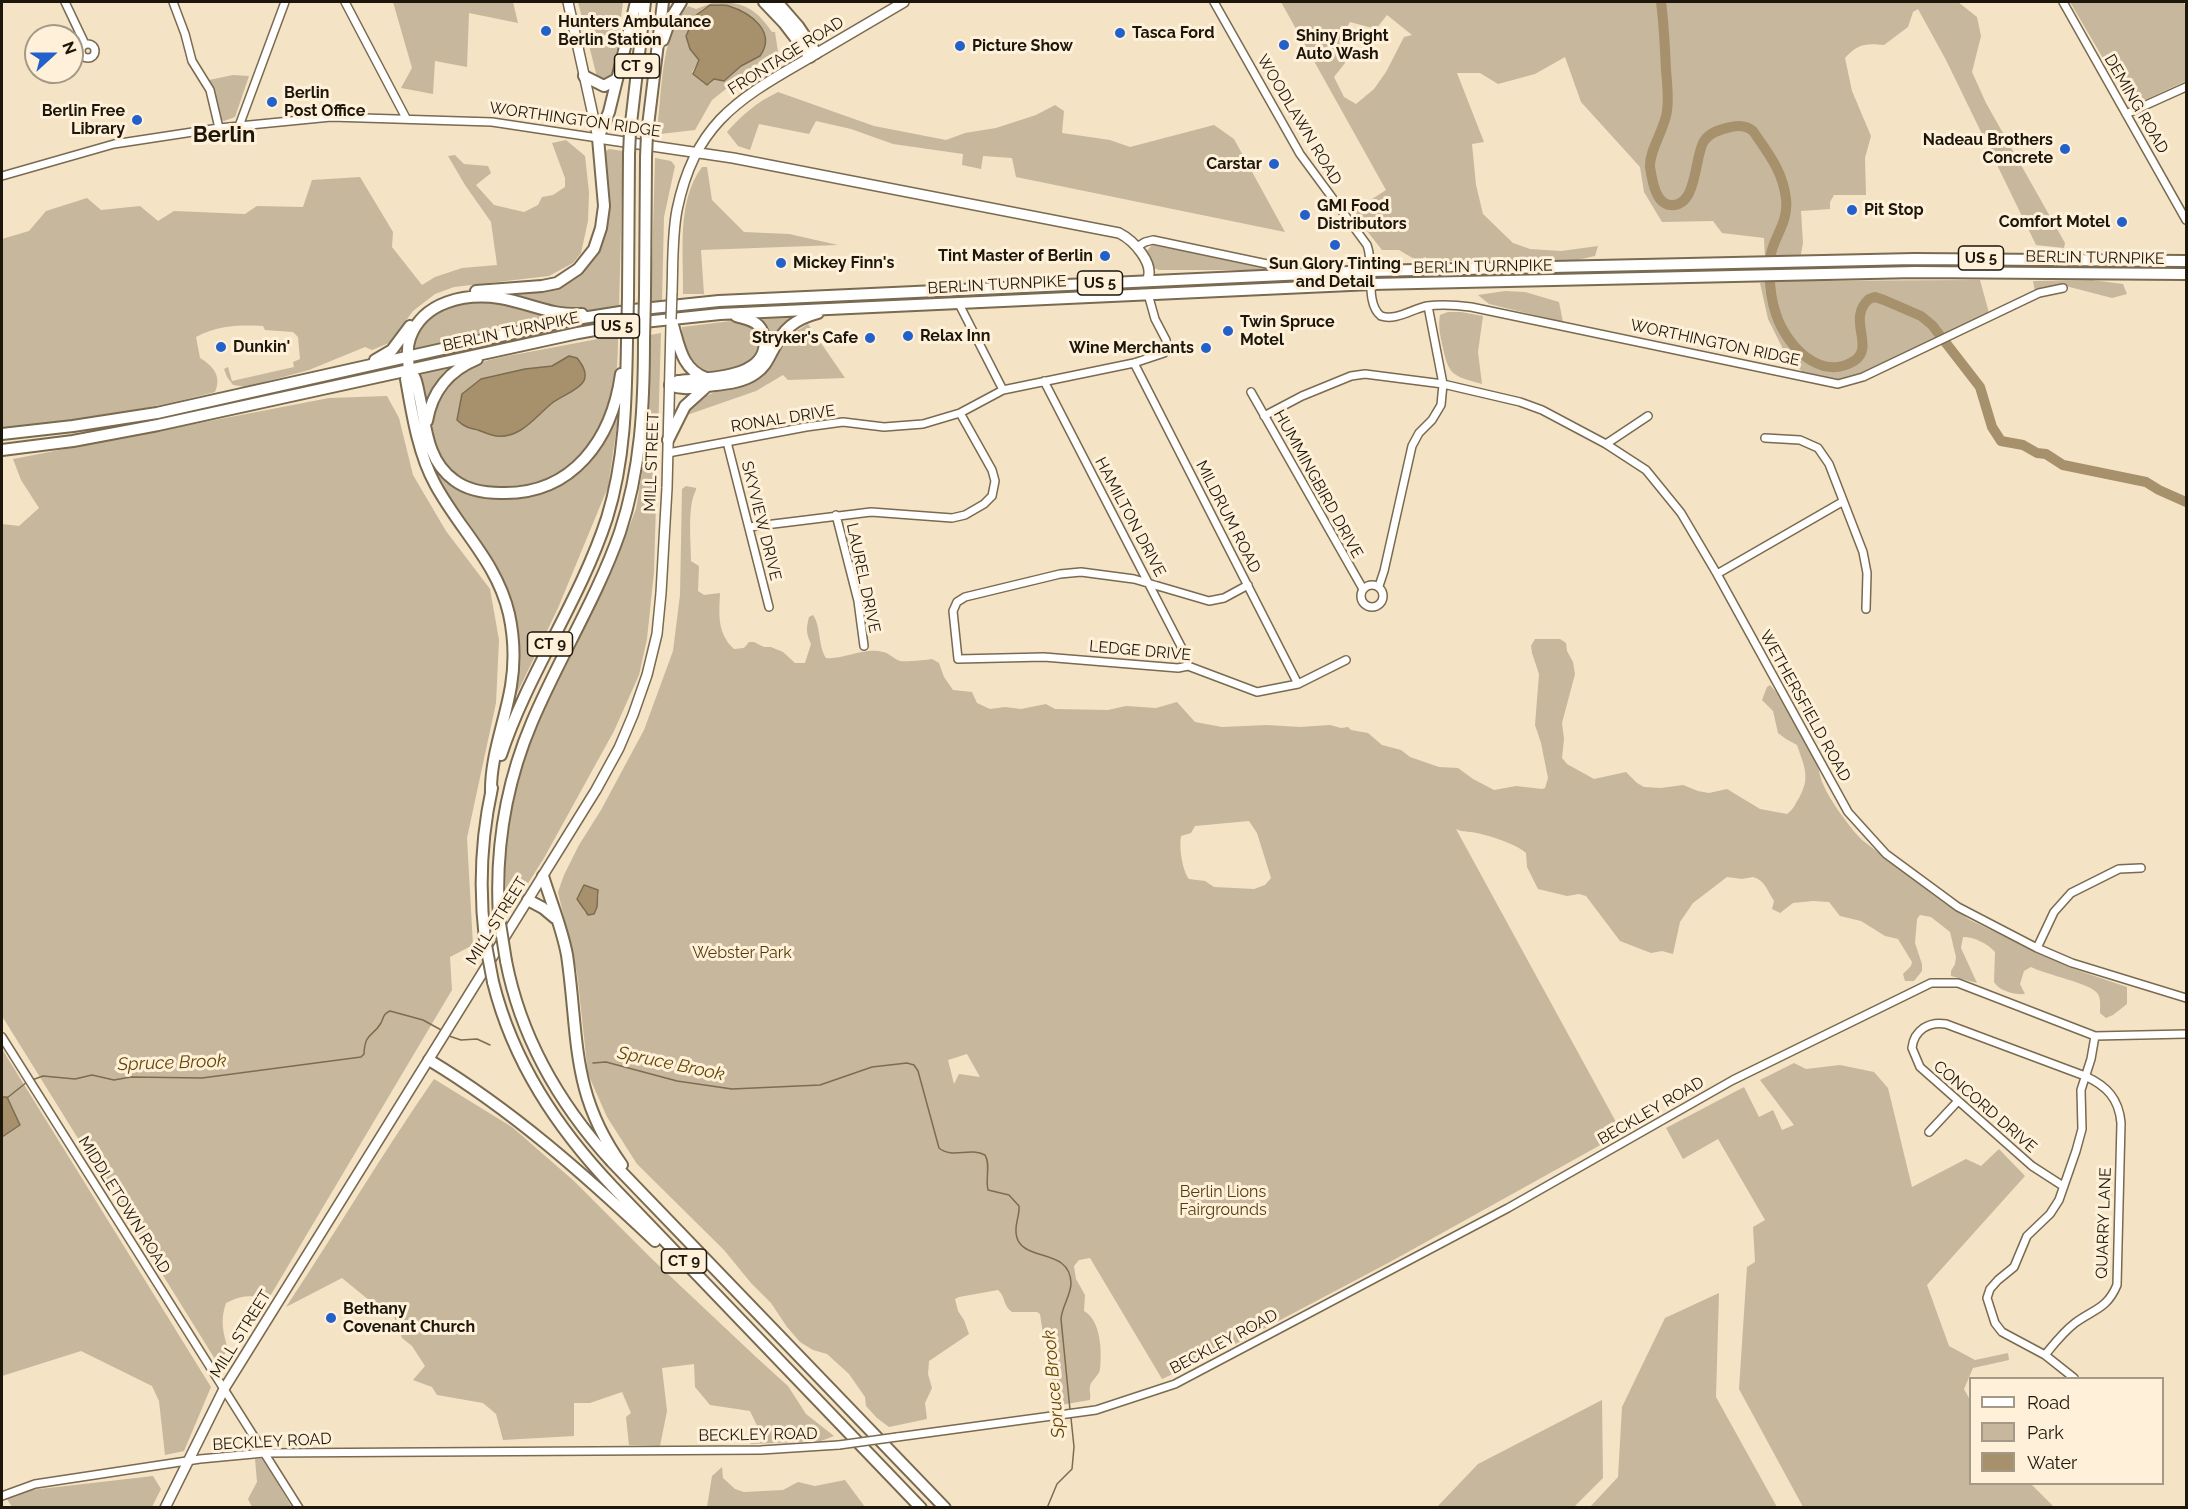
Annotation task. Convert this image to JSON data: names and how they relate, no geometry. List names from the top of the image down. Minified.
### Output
{"streets":{"highway":["CT 9","US 5","BERLIN TURNPIKE"],"main road":["FRONTAGE ROAD","WORTHINGTON RIDGE","MILL STREET"],"street":["DEMING ROAD","WOODLAWN ROAD","RONAL DRIVE","HUMMINGBIRD DRIVE","HAMILTON DRIVE","MILDRUM ROAD","SKYVIEW DRIVE","LAUREL DRIVE","LEDGE DRIVE","WETHERSFIELD ROAD","CONCORD DRIVE","BECKLEY ROAD","MIDDLETOWN ROAD","QUARRY LANE"]},"crossings":[["FRONTAGE ROAD","WORTHINGTON RIDGE"],["WORTHINGTON RIDGE","WOODLAWN ROAD"],["WORTHINGTON RIDGE","BERLIN TURNPIKE"],["WORTHINGTON RIDGE","HUMMINGBIRD DRIVE"],["WOODLAWN ROAD","BERLIN TURNPIKE"],["BERLIN TURNPIKE","RONAL DRIVE"],["RONAL DRIVE","MILL STREET"],["RONAL DRIVE","HAMILTON DRIVE"],["RONAL DRIVE","MILDRUM ROAD"],["RONAL DRIVE","SKYVIEW DRIVE"],["MILL STREET","BECKLEY ROAD"],["MILL STREET","MIDDLETOWN ROAD"],["HUMMINGBIRD DRIVE","WETHERSFIELD ROAD"],["HAMILTON DRIVE","LEDGE DRIVE"],["MILDRUM ROAD","LEDGE DRIVE"],["CONCORD DRIVE","QUARRY LANE"],["BECKLEY ROAD","MIDDLETOWN ROAD"]],"districts":["Berlin"],"water":["Spruce Brook"],"parks":["Webster Park","Berlin Lions Fairgrounds"],"places":["Hunters Ambulance Berlin Station","Tasca Ford","Shiny Bright Auto Wash","Picture Show","Berlin Post Office","Berlin Free Library","Nadeau Brothers Concrete","Carstar","Pit Stop","GMI Food Distributors","Comfort Motel","Sun Glory Tinting and Detail","Tint Master of Berlin","Mickey Finn's","Twin Spruce Motel","Relax Inn","Stryker's Cafe","Dunkin'","Wine Merchants","Bethany Covenant Church"],"legend":["Road","Park","Water"],"north":"right"}
